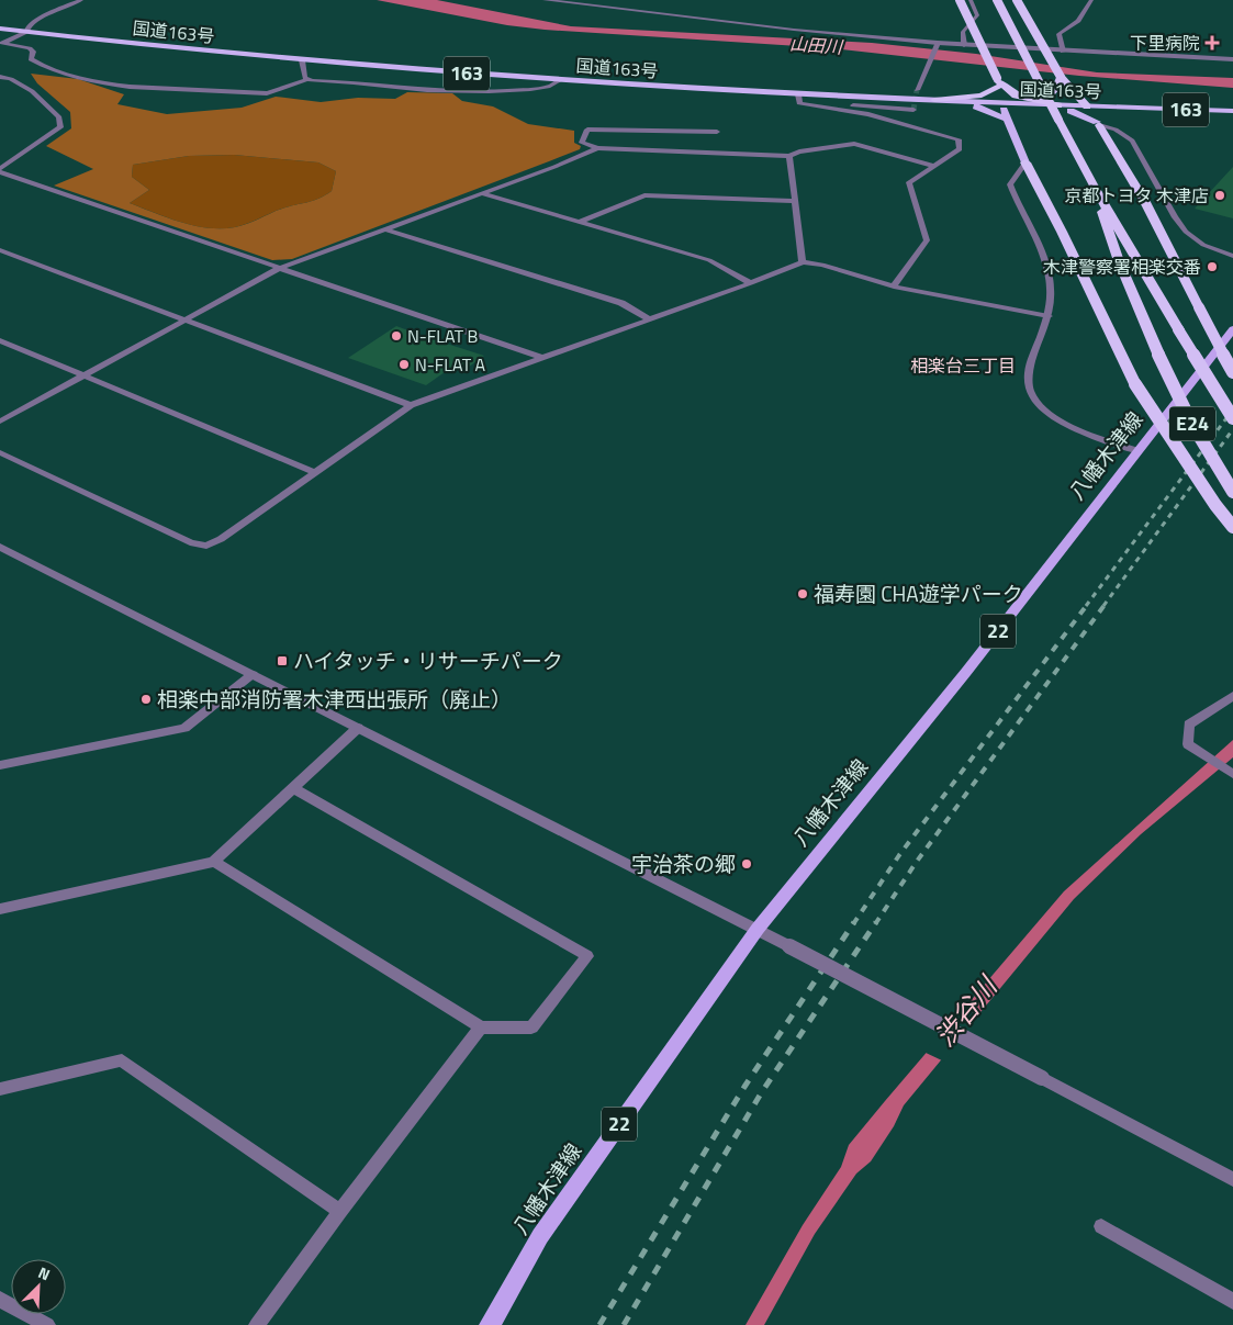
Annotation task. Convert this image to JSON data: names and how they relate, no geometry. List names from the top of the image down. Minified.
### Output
{"streets":{"highway":["国道163号","163","E24"],"main road":["八幡木津線","22"]},"districts":["相楽台三丁目"],"water":["山田川","渋谷川"],"places":{"health":["下里病院"],"other":["京都トヨタ 木津店","木津警察署相楽交番","N-FLAT B","N-FLAT A","福寿園 CHA遊学パーク","相楽中部消防署木津西出張所（廃止）","宇治茶の郷"],"transit":["ハイタッチ・リサーチパーク"]},"north":"top right"}
